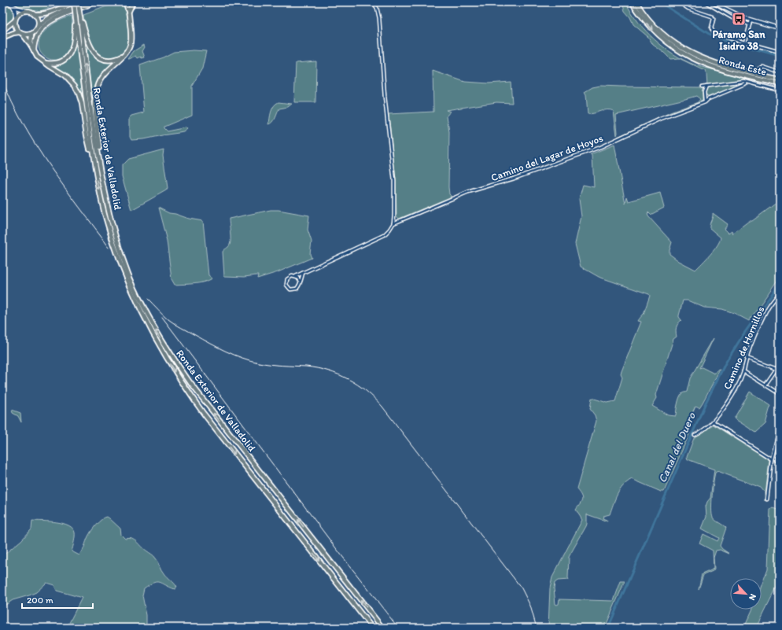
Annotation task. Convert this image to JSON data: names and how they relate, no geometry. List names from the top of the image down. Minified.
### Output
{"streets":{"highway":["Ronda Este","Ronda Exterior de Valladolid"],"street":["Camino del Lagar de Hoyos","Camino de Hornillos"]},"water":["Canal del Duero"],"places":{"bus stop":["Páramo San Isidro 38"]},"scale_bar":"200 m","north":"bottom right"}
